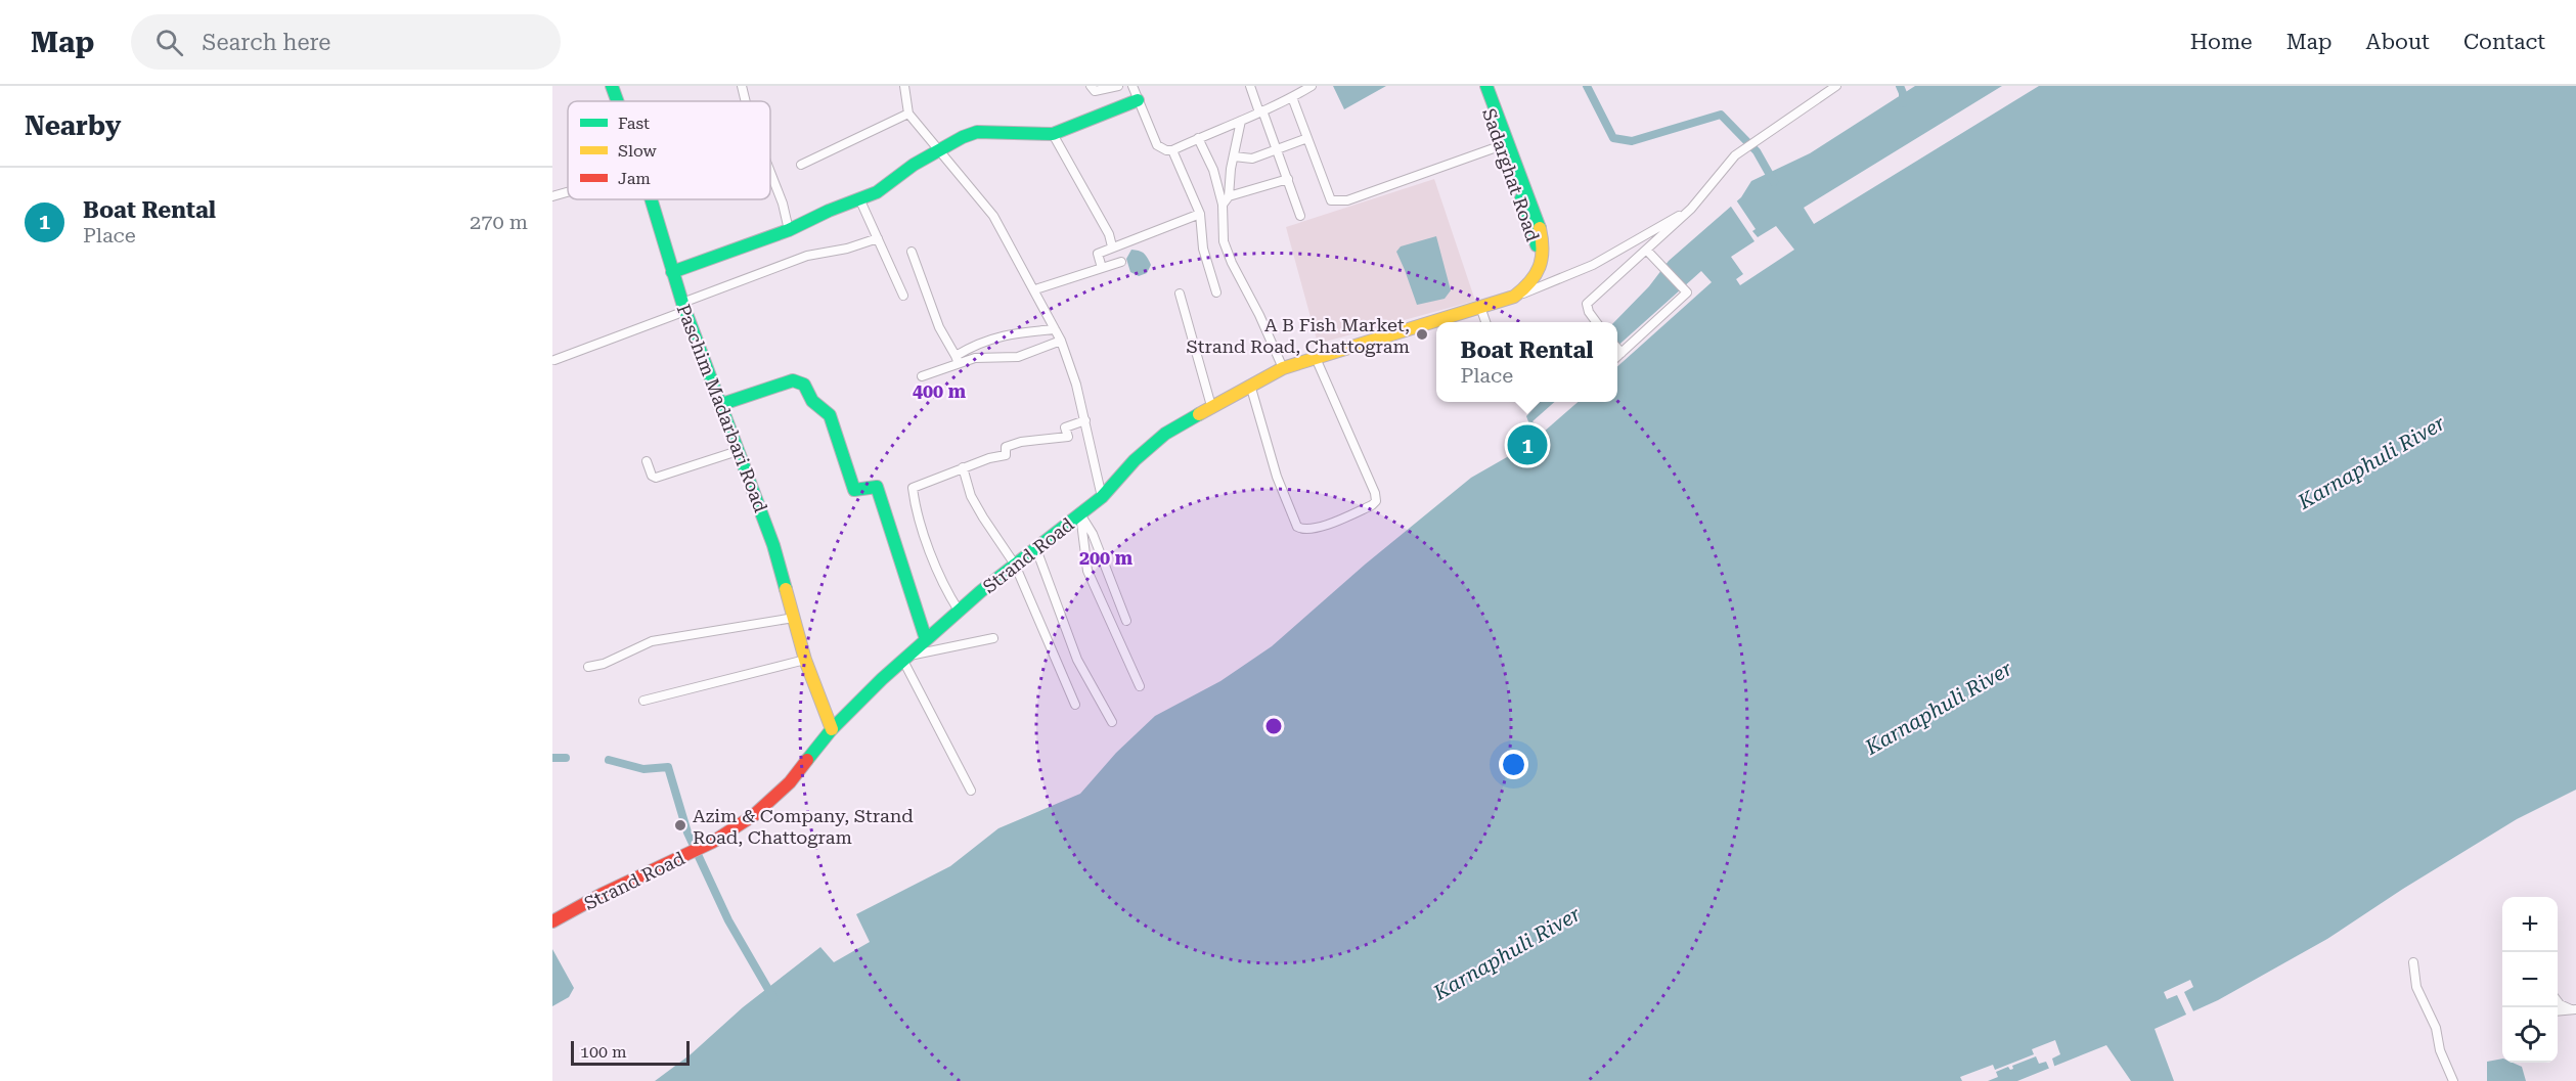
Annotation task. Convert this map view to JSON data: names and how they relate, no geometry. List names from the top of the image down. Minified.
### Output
{"streets":{"street":["Sadarghat Road","Paschim Madarbari Road","Strand Road"]},"crossings":[["Sadarghat Road","Strand Road"],["Paschim Madarbari Road","Strand Road"]],"water":["Karnaphuli River"],"places":["A B Fish Market, Strand Road, Chattogram","Azim & Company, Strand Road, Chattogram"],"legend":["Fast","Slow","Jam"],"scale_bar":"100 m","page":{"header":"Map","search":"Search here","nav":["Home","Map","About","Contact"],"heading":"Nearby","list":[{"mark":"1","name":"Boat Rental","note":"Place","value":"270 m"}],"popup":["Boat Rental","Place"],"pins":"1","map_buttons":["+","−"],"scale":"100 m"},"rings":["400 m","200 m"]}
